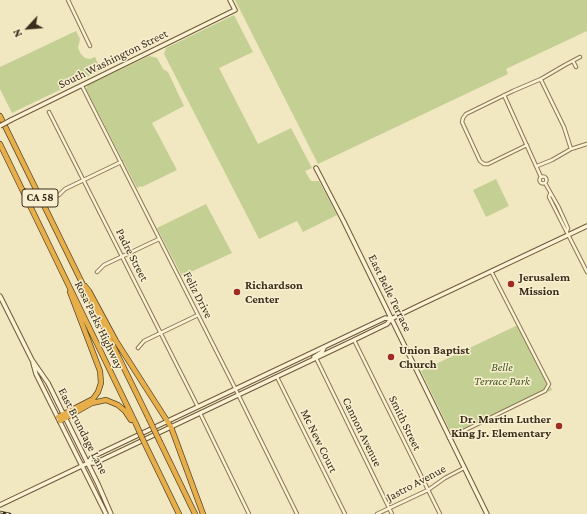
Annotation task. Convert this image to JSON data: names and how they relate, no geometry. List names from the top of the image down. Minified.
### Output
{"streets":{"highway":["CA 58","Rosa Parks Highway"],"street":["South Washington Street","Padre Street","East Belle Terrace","Feliz Drive","Smith Street","East Brundage Lane","Cannon Avenue","Mc New Court","Jastro Avenue"]},"crossings":[["South Washington Street","Feliz Drive"],["East Belle Terrace","Jastro Avenue"],["Smith Street","Jastro Avenue"],["Cannon Avenue","Jastro Avenue"]],"parks":["Belle Terrace Park"],"places":["Jerusalem Mission","Richardson Center","Union Baptist Church","Dr. Martin Luther King Jr. Elementary"],"north":"bottom left"}
